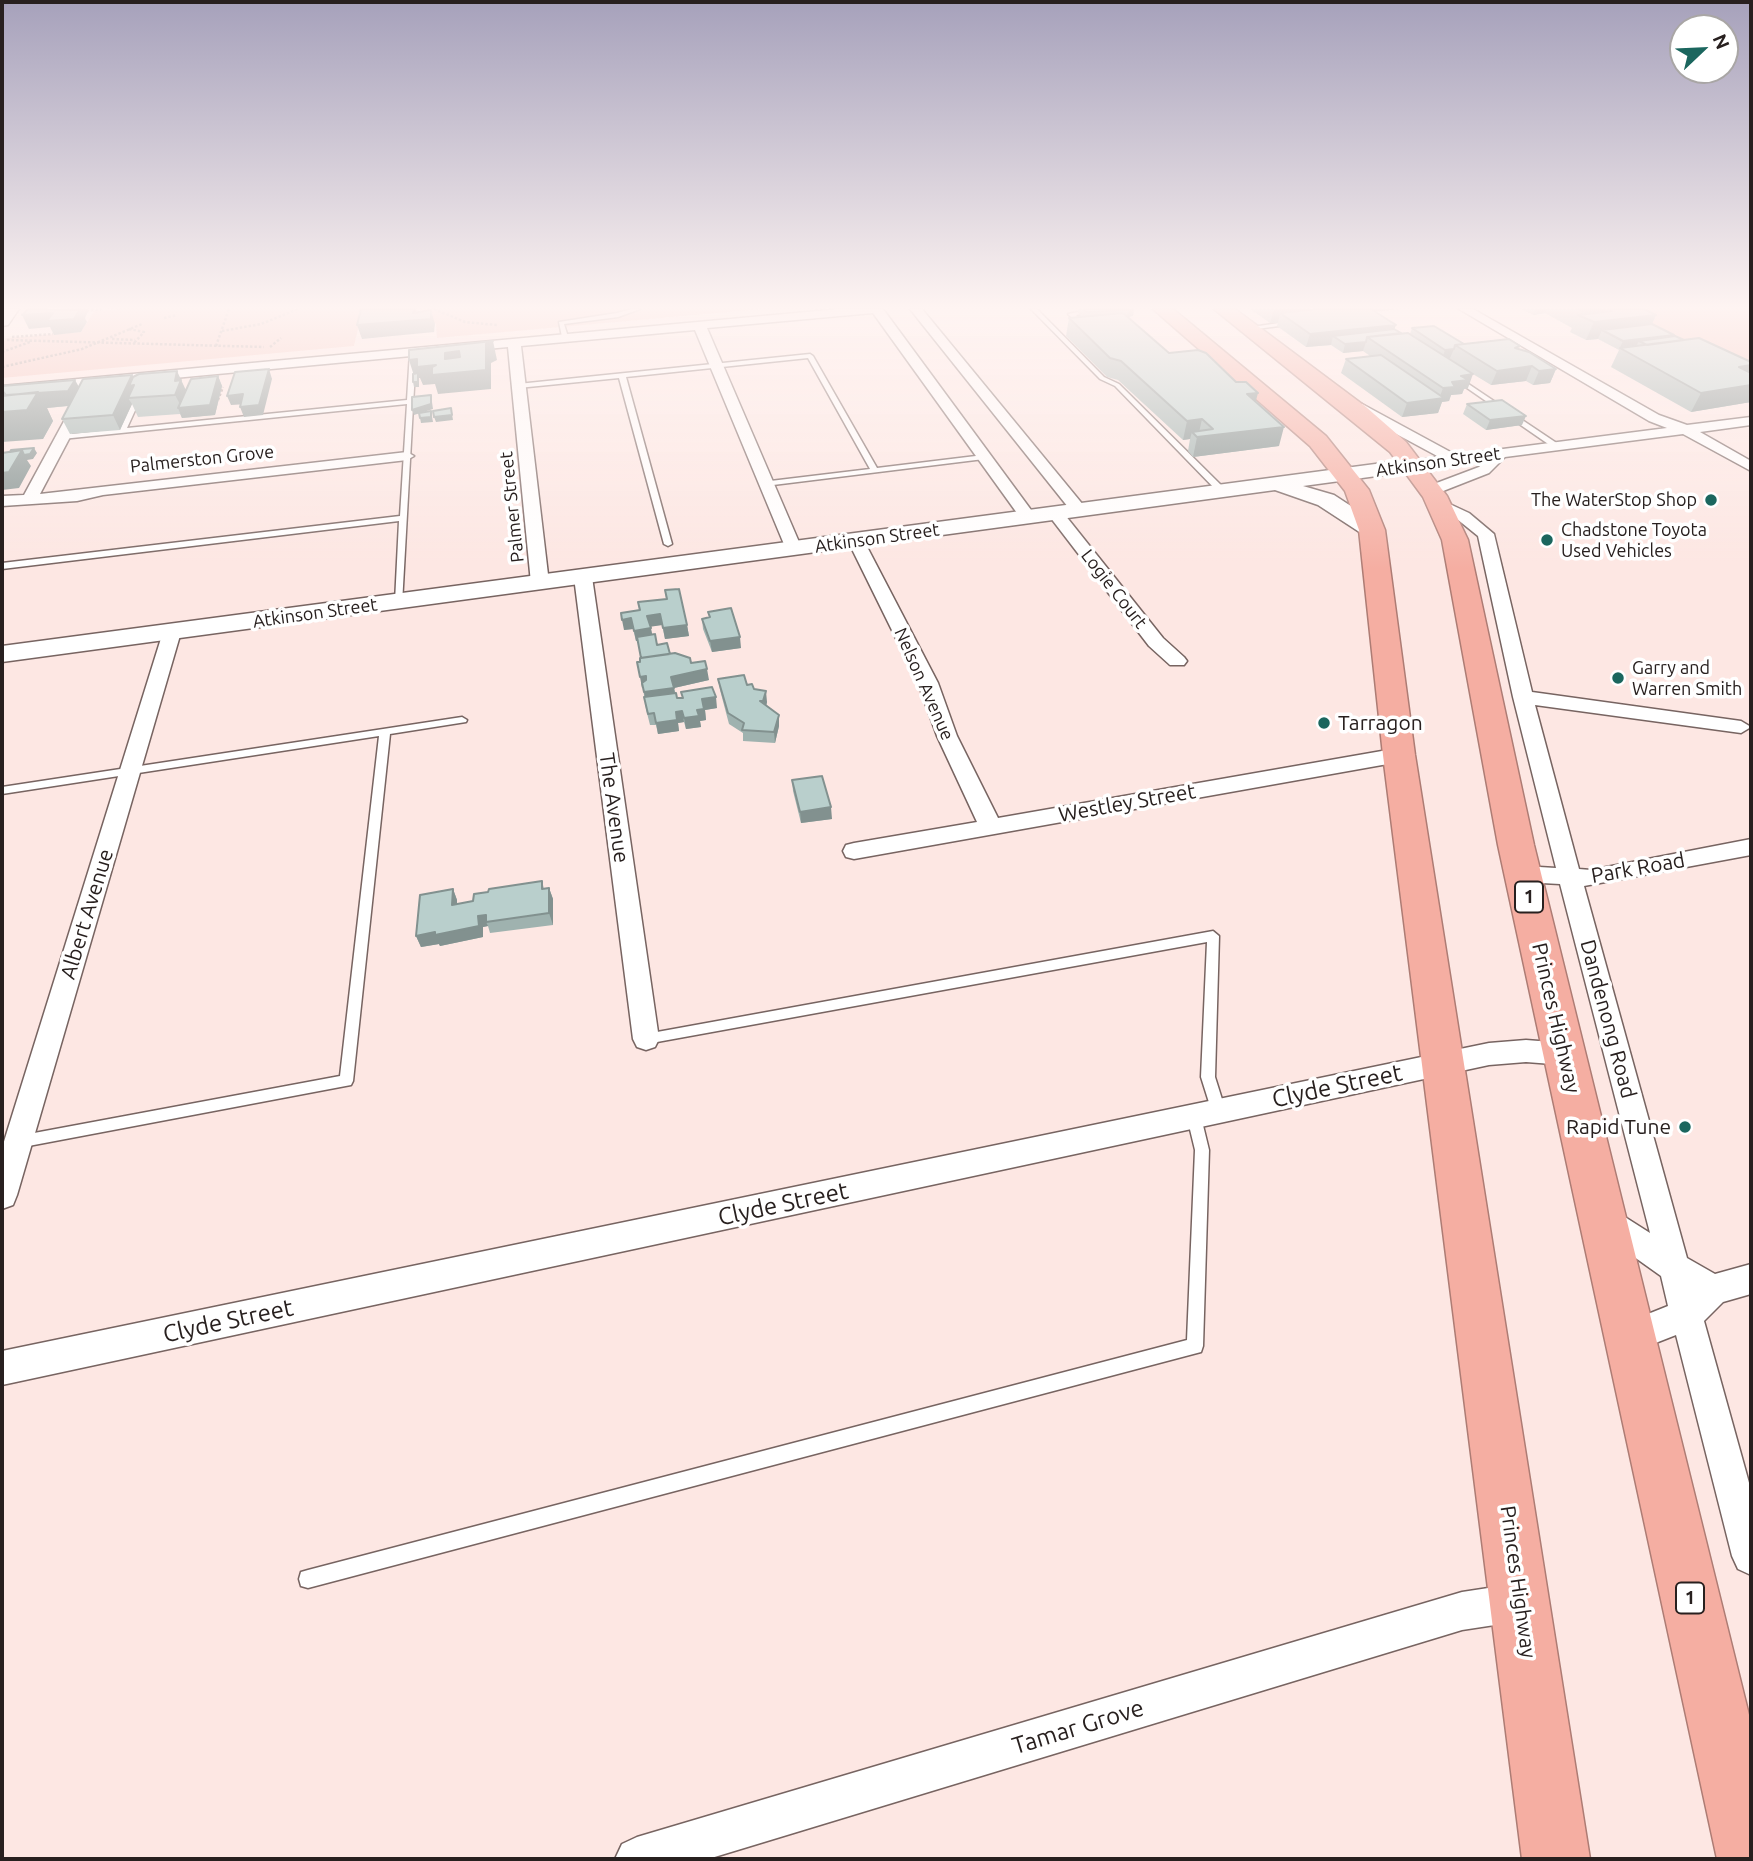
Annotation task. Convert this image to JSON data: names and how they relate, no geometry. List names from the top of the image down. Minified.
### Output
{"streets":{"highway":["1","Princes Highway"],"street":["Palmerston Grove","Atkinson Street","Palmer Street","Logie Court","Nelson Avenue","Westley Street","The Avenue","Park Road","Albert Avenue","Dandenong Road","Clyde Street","Tamar Grove"]},"crossings":[["Atkinson Street","Palmer Street"],["Atkinson Street","Logie Court"],["Atkinson Street","Nelson Avenue"],["Atkinson Street","The Avenue"],["Atkinson Street","Albert Avenue"],["Atkinson Street","Princes Highway"],["Atkinson Street","Dandenong Road"],["Nelson Avenue","Westley Street"],["Westley Street","Princes Highway"],["Park Road","Princes Highway"],["Park Road","Dandenong Road"],["Princes Highway","Dandenong Road"],["Princes Highway","Clyde Street"],["Princes Highway","Tamar Grove"]],"places":["The WaterStop Shop","Chadstone Toyota Used Vehicles","Garry and Warren Smith","Tarragon","Rapid Tune"],"north":"top right"}
